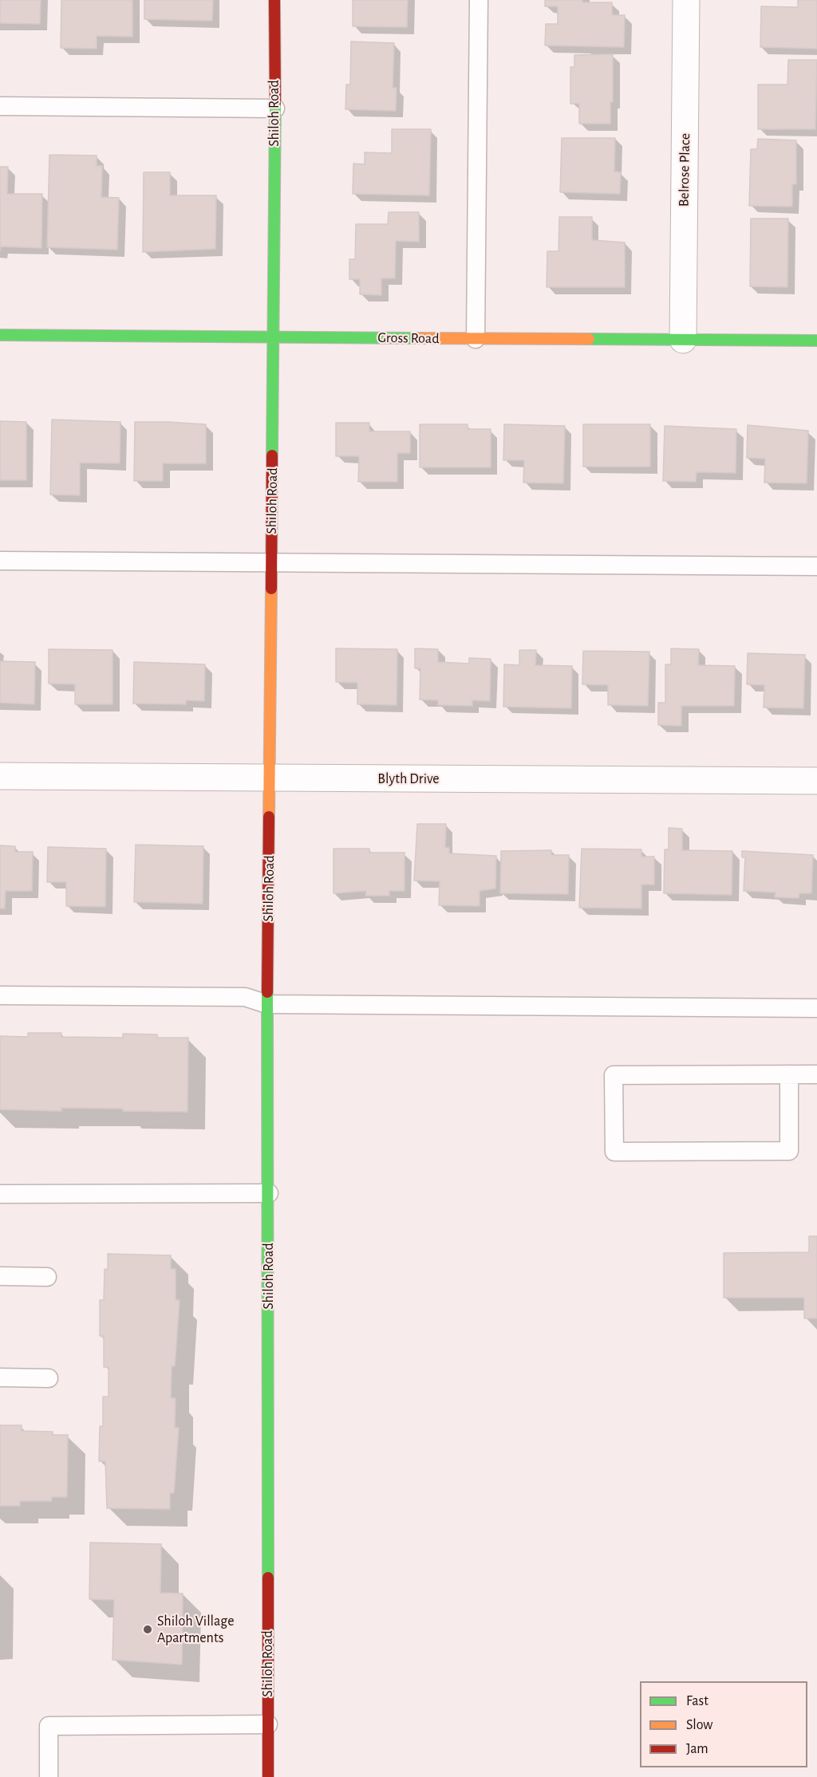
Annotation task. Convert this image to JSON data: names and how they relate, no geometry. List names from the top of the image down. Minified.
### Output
{"streets":{"street":["Shiloh Road","Belrose Place","Gross Road","Blyth Drive"]},"crossings":[["Shiloh Road","Gross Road"],["Shiloh Road","Blyth Drive"],["Belrose Place","Gross Road"]],"places":["Shiloh Village Apartments"],"legend":["Fast","Slow","Jam"]}
